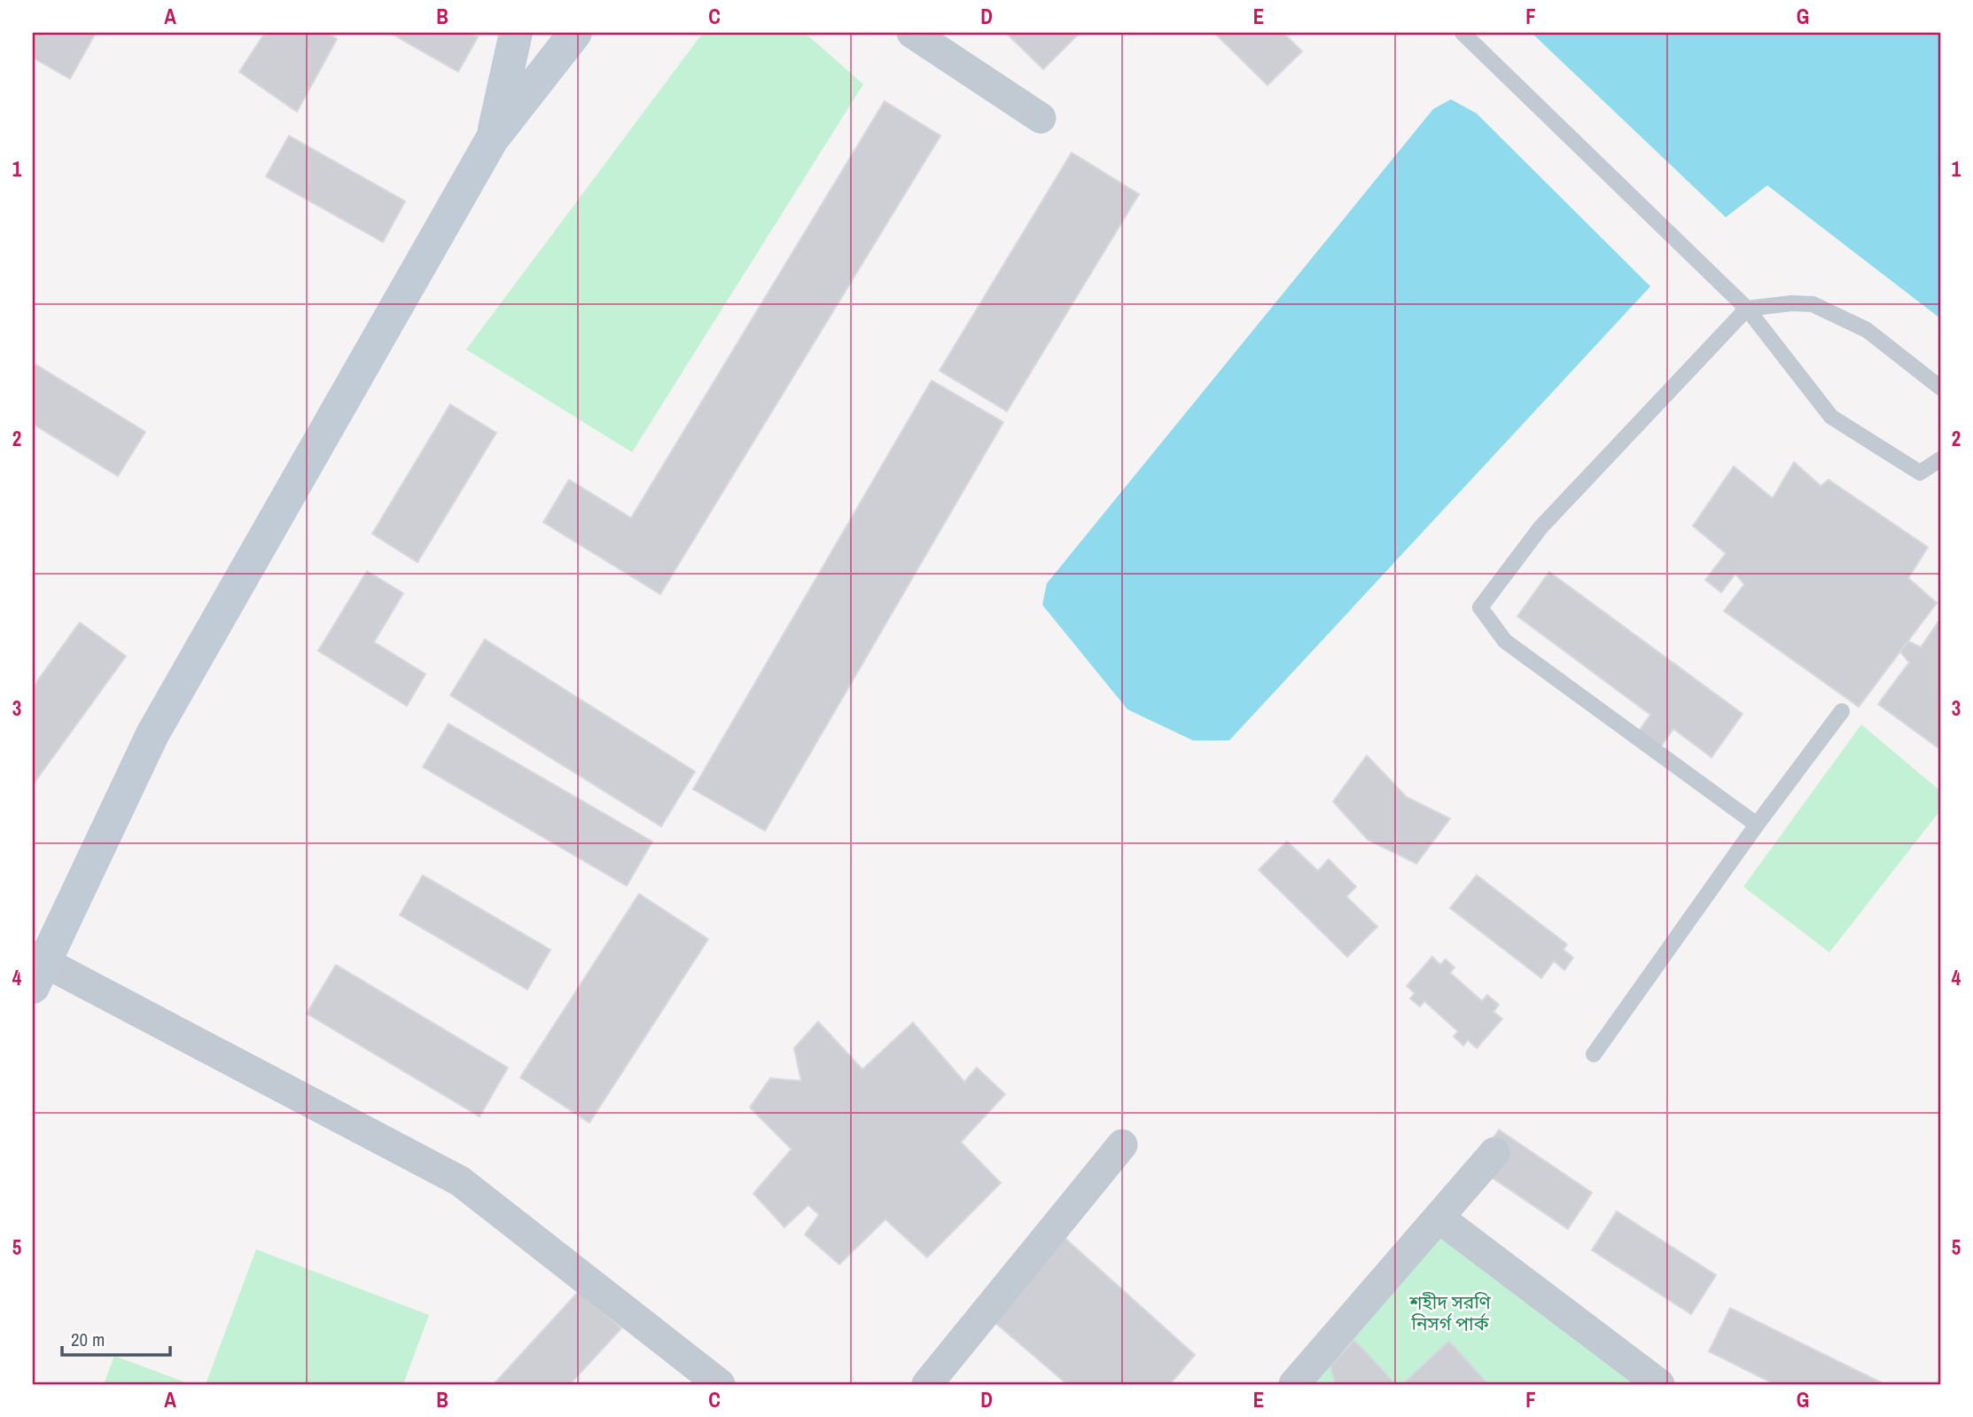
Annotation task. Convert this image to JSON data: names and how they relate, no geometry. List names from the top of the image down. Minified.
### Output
{"parks":["শহীদ সরণি নিসর্গ পার্ক"],"scale_bar":"20 m","grid":{"columns":["A","B","C","D","E","F","G"],"rows":["1","2","3","4","5"]}}
